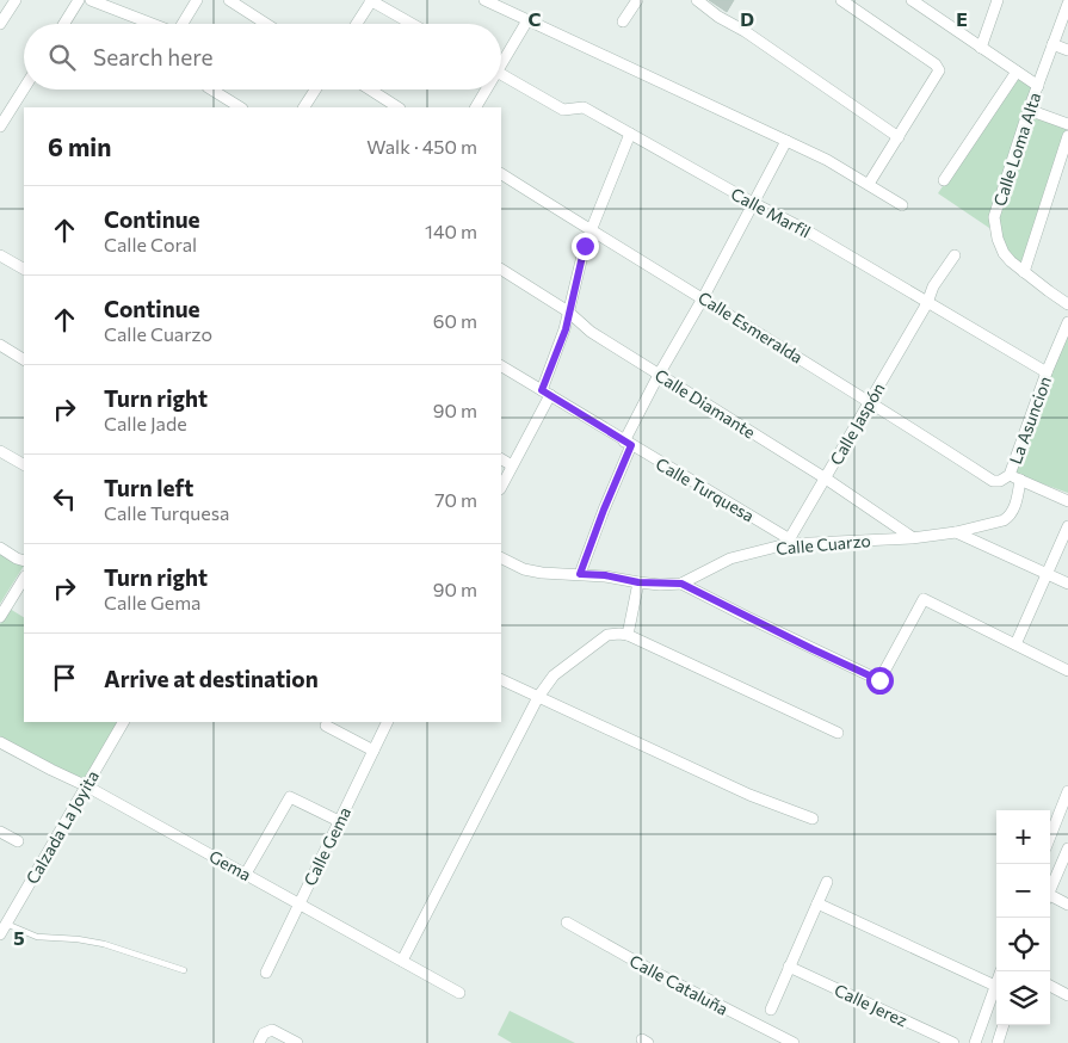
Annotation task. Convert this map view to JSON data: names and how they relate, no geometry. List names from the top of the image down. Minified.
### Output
{"streets":{"street":["Calle Loma Alta","Calle Marfil","Calle Esmeralda","Calle Diamante","La Asuncion","Calle Jaspón","Calle Turquesa","Calle Cuarzo","Calzada La Joyita","Calle Gema","Gema","Calle Cataluña","Calle Jerez"]},"crossings":[["Calle Marfil","La Asuncion"],["Calle Marfil","Calle Jaspón"],["Calle Esmeralda","La Asuncion"],["Calle Esmeralda","Calle Jaspón"],["Calle Esmeralda","Calle Cuarzo"],["Calle Diamante","Calle Jaspón"],["Calle Diamante","Calle Cuarzo"],["La Asuncion","Calle Cuarzo"],["Calle Jaspón","Calle Turquesa"],["Calle Jaspón","Calle Cuarzo"],["Calle Turquesa","Calle Cuarzo"],["Calzada La Joyita","Gema"],["Calle Gema","Gema"]],"page":{"search":"Search here","heading":["6 min","Walk · 450 m"],"list":[["Continue","Calle Coral","140 m"],["Continue","Calle Cuarzo","60 m"],["Turn right","Calle Jade","90 m"],["Turn left","Calle Turquesa","70 m"],["Turn right","Calle Gema","90 m"],"Arrive at destination"],"map_buttons":["+","−"]},"grid":{"columns":["C","D","E"],"rows":["5"]}}
